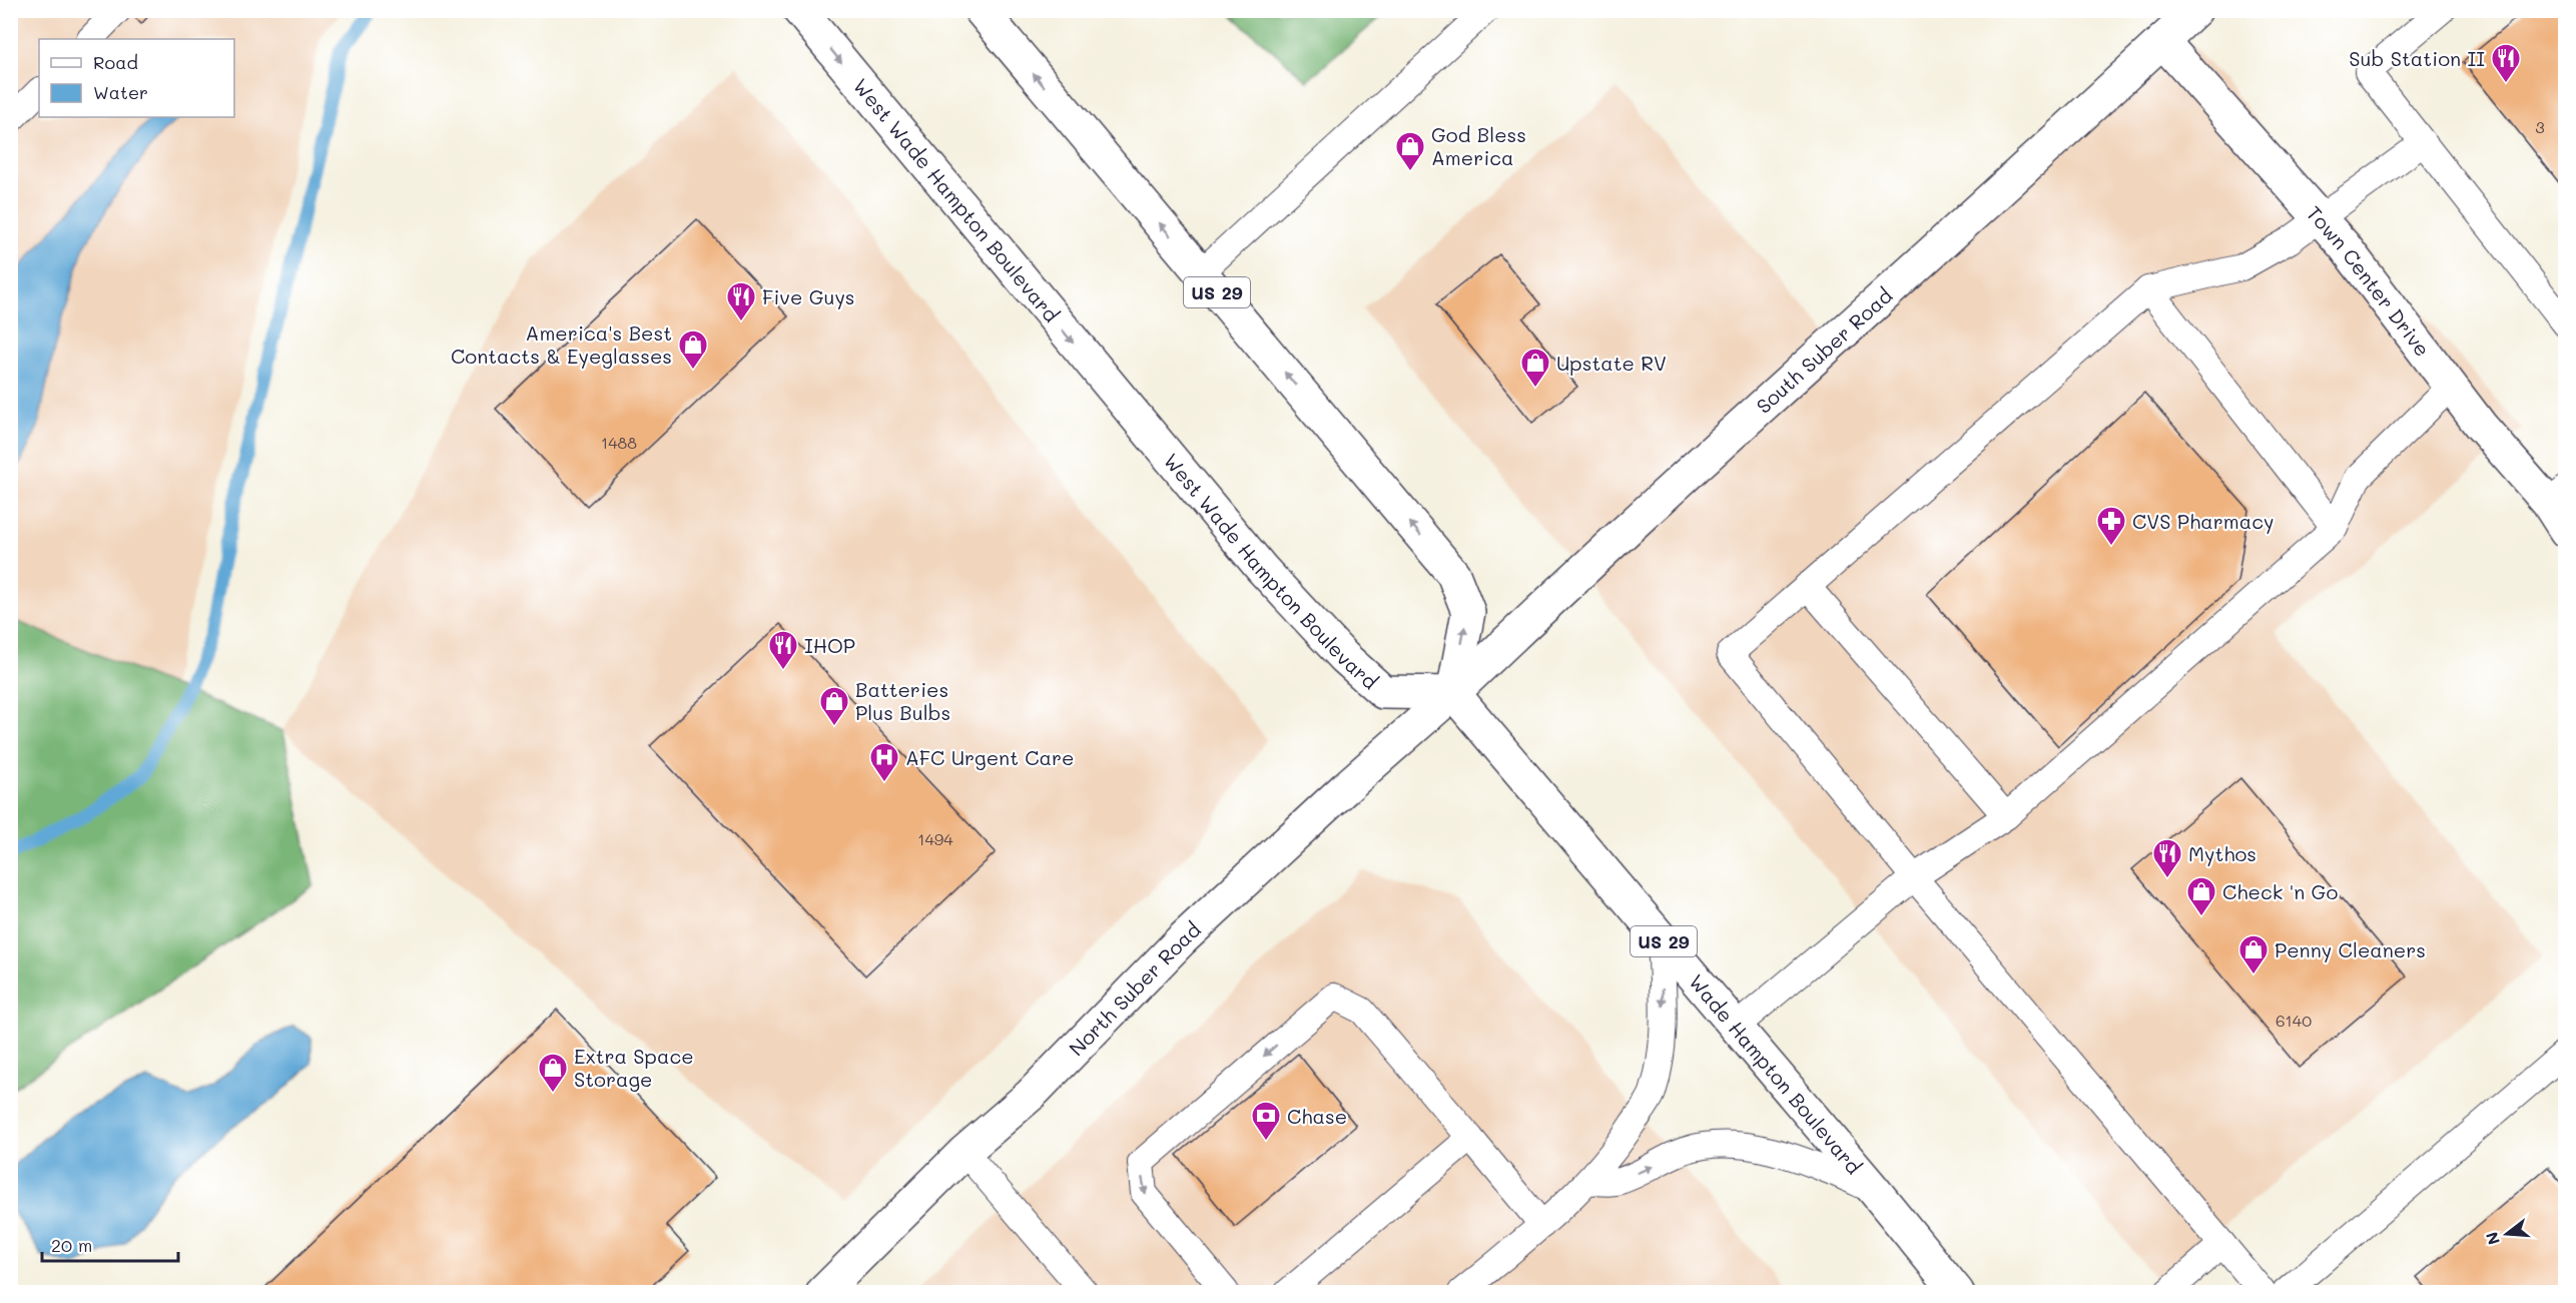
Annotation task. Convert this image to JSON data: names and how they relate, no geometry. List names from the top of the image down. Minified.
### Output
{"streets":{"main road":["West Wade Hampton Boulevard","Town Center Drive","US 29","South Suber Road","North Suber Road","Wade Hampton Boulevard"]},"crossings":[["West Wade Hampton Boulevard","US 29"],["West Wade Hampton Boulevard","South Suber Road"],["West Wade Hampton Boulevard","North Suber Road"],["West Wade Hampton Boulevard","Wade Hampton Boulevard"],["Town Center Drive","South Suber Road"],["US 29","South Suber Road"],["US 29","North Suber Road"],["US 29","Wade Hampton Boulevard"],["South Suber Road","North Suber Road"],["South Suber Road","Wade Hampton Boulevard"],["North Suber Road","Wade Hampton Boulevard"]],"places":{"restaurant":["Sub Station II","Five Guys","IHOP","Mythos"],"shop":["God Bless America","America's Best Contacts & Eyeglasses","Upstate RV","Batteries Plus Bulbs","Check 'n Go","Penny Cleaners","Extra Space Storage"],"pharmacy":["CVS Pharmacy"],"hospital":["AFC Urgent Care"],"bank":["Chase"]},"house_numbers":["3","1488","1494","6140"],"legend":["Road","Water"],"scale_bar":"20 m","north":"left"}
